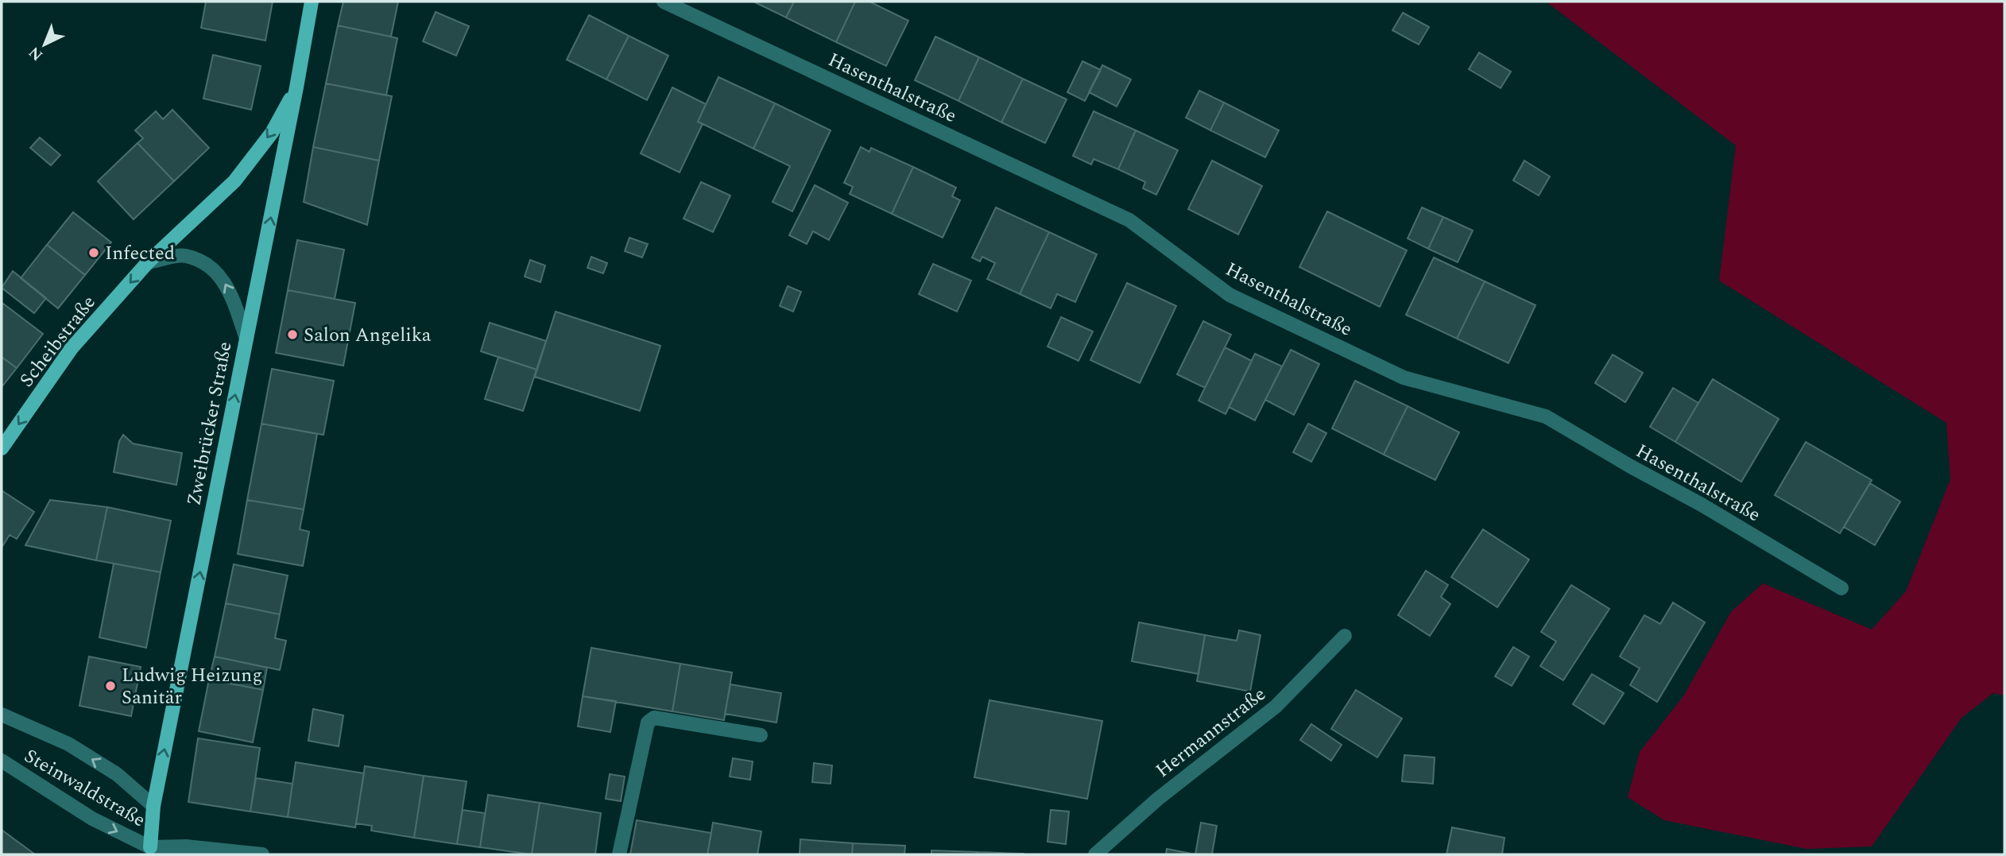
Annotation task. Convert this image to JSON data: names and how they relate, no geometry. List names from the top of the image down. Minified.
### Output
{"streets":{"main road":["Scheibstraße","Zweibrücker Straße"],"street":["Hasenthalstraße","Hermannstraße","Steinwaldstraße"]},"crossings":[["Scheibstraße","Zweibrücker Straße"],["Zweibrücker Straße","Steinwaldstraße"]],"one_way":["Scheibstraße","Zweibrücker Straße"],"places":["Infected","Salon Angelika","Ludwig Heizung Sanitär"],"north":"bottom left"}
